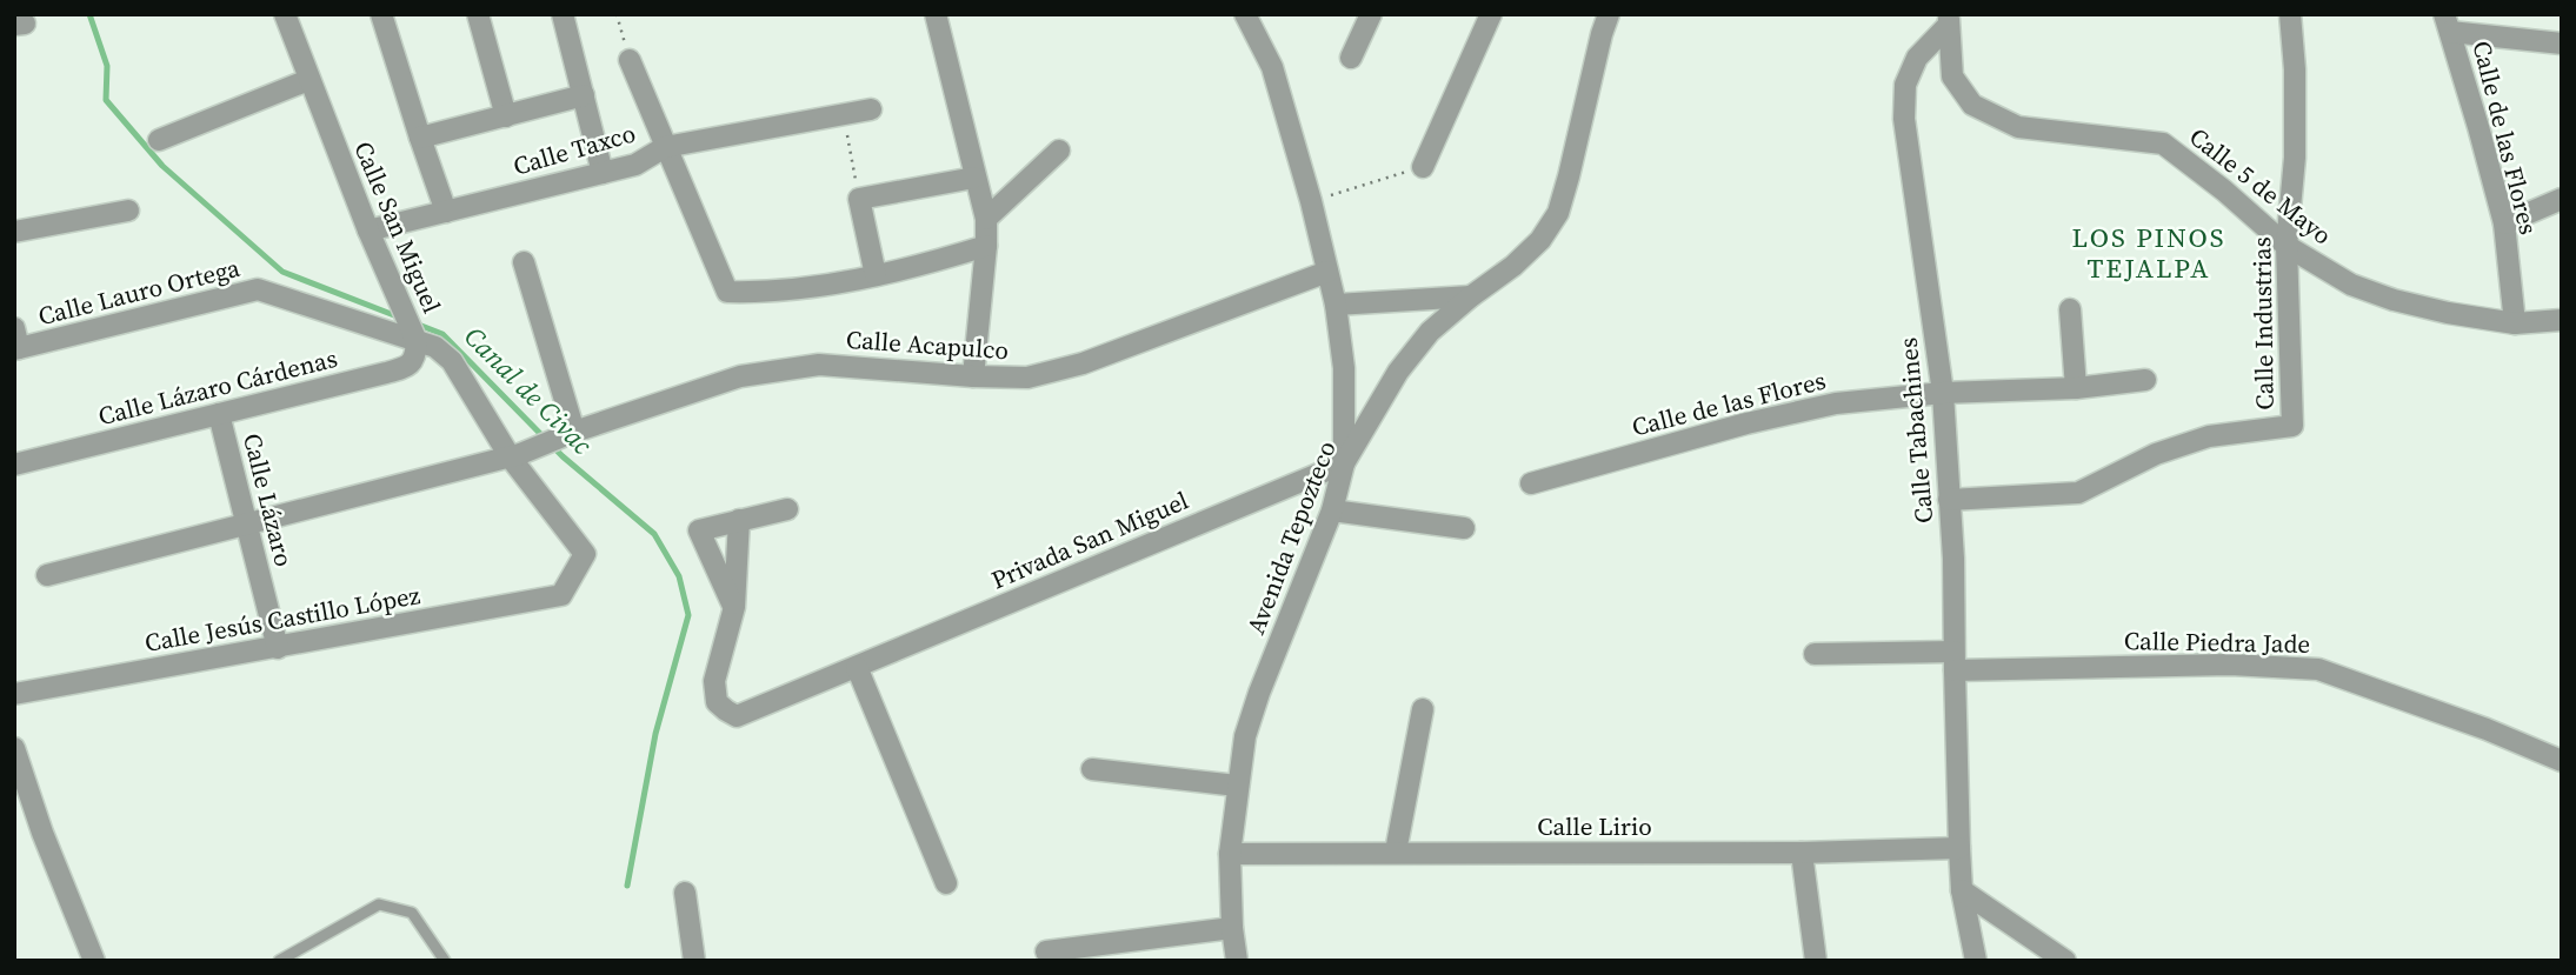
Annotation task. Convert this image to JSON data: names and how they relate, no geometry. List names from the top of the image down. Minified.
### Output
{"streets":{"street":["Calle de las Flores","Calle Taxco","Calle 5 de Mayo","Calle San Miguel","Calle Lauro Ortega","Calle Industrias","Calle Acapulco","Calle Lázaro Cárdenas","Calle Tabachines","Calle Lázaro","Avenida Tepozteco","Privada San Miguel","Calle Jesús Castillo López","Calle Piedra Jade","Calle Lirio"]},"crossings":[["Calle de las Flores","Calle 5 de Mayo"],["Calle de las Flores","Calle Tabachines"],["Calle Taxco","Calle San Miguel"],["Calle 5 de Mayo","Calle Industrias"],["Calle 5 de Mayo","Calle Tabachines"],["Calle San Miguel","Calle Lauro Ortega"],["Calle San Miguel","Calle Acapulco"],["Calle San Miguel","Calle Lázaro Cárdenas"],["Calle San Miguel","Calle Jesús Castillo López"],["Calle Lauro Ortega","Calle Lázaro Cárdenas"],["Calle Industrias","Calle Tabachines"],["Calle Acapulco","Calle Lázaro"],["Calle Lázaro Cárdenas","Calle Lázaro"],["Calle Tabachines","Calle Piedra Jade"],["Calle Tabachines","Calle Lirio"],["Calle Lázaro","Calle Jesús Castillo López"],["Avenida Tepozteco","Privada San Miguel"],["Avenida Tepozteco","Calle Lirio"]],"districts":["LOS PINOS TEJALPA"],"water":["Canal de Civac"]}
